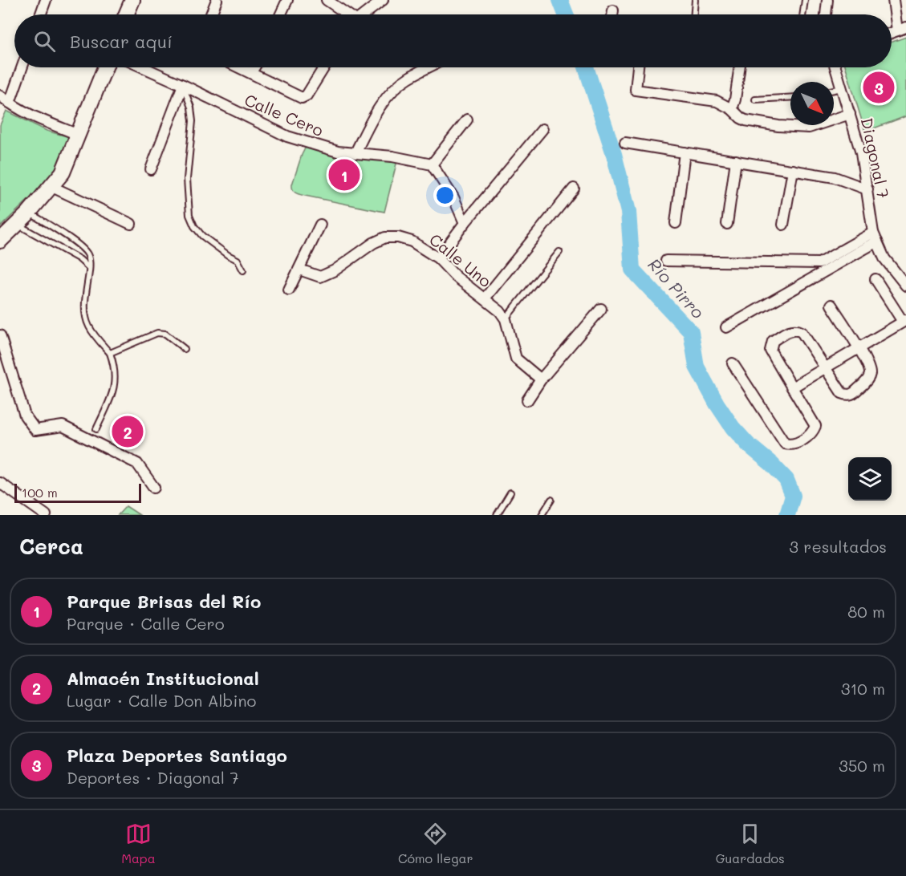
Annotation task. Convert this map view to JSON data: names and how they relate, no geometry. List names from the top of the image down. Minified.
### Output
{"streets":{"street":["Calle Cero","Diagonal 7","Calle Uno"]},"water":["Río Pirro"],"scale_bar":"100 m","north":"bottom right","page":{"search":"Buscar aquí","pins":["3","1","2"],"scale":"100 m","heading":["Cerca","3 resultados"],"list":[{"mark":"1","name":"Parque Brisas del Río","note":"Parque · Calle Cero","value":"80 m"},{"mark":"2","name":"Almacén Institucional","note":"Lugar · Calle Don Albino","value":"310 m"},{"mark":"3","name":"Plaza Deportes Santiago","note":"Deportes · Diagonal 7","value":"350 m"}],"nav":["Mapa","Cómo llegar","Guardados"]}}
